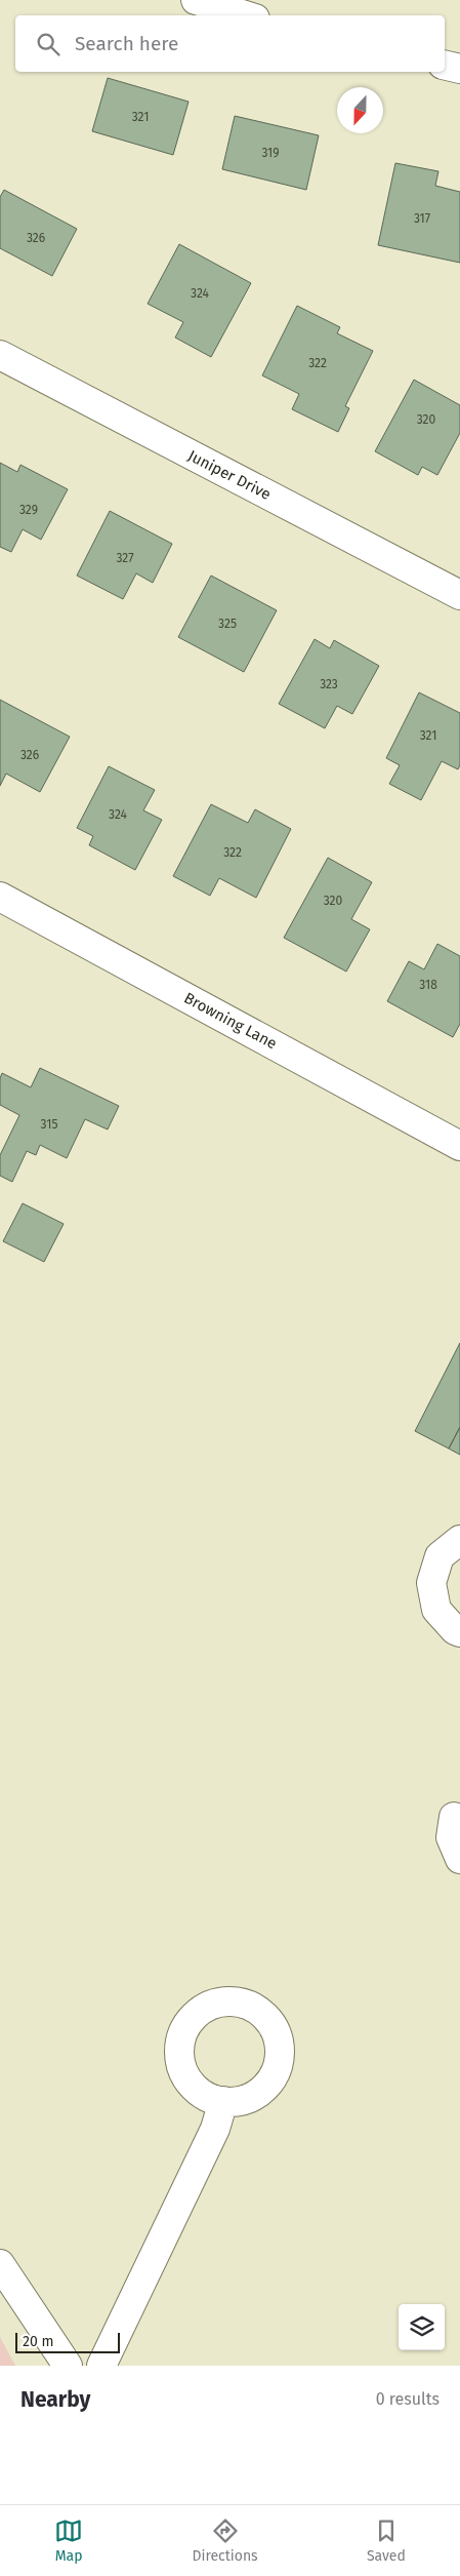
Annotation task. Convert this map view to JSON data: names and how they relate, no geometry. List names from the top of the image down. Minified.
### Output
{"streets":{"street":["Juniper Drive","Browning Lane"]},"house_numbers":["321","319","317","326","324","322","320","329","327","325","323","321","326","324","322","320","318","315"],"scale_bar":"20 m","north":"bottom","page":{"search":"Search here","scale":"20 m","heading":["Nearby","0 results"],"nav":["Map","Directions","Saved"]}}
